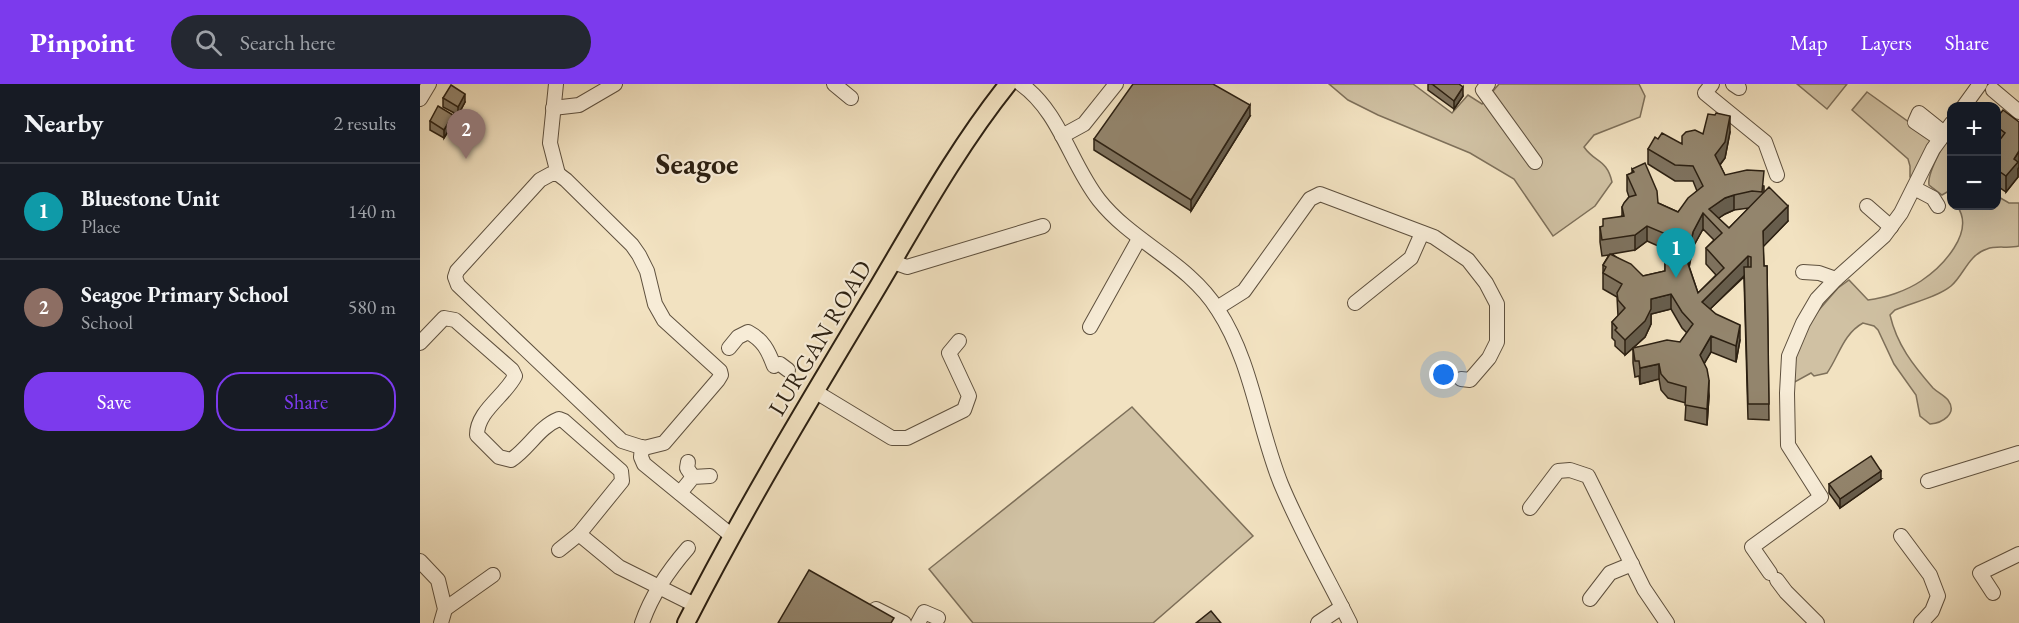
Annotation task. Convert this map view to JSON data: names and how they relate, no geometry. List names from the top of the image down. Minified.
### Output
{"streets":{"main road":["LURGAN ROAD"]},"districts":["Seagoe"],"page":{"header":"Pinpoint","search":"Search here","nav":["Map","Layers","Share"],"heading":["Nearby","2 results"],"map_buttons":["+","−"],"pins":["2","1"],"list":[{"mark":"1","name":"Bluestone Unit","note":"Place","value":"140 m"},{"mark":"2","name":"Seagoe Primary School","note":"School","value":"580 m"}],"buttons":["Save","Share"]}}
